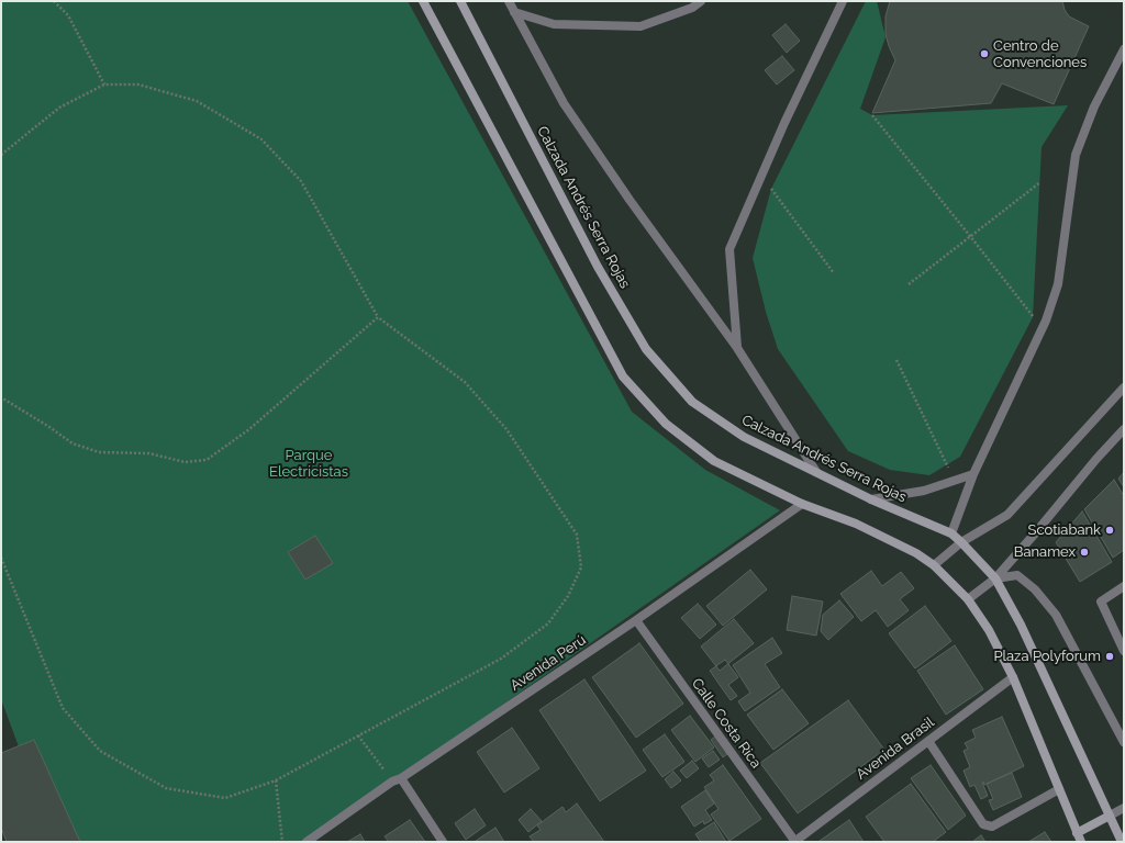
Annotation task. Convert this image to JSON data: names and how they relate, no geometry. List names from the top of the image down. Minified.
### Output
{"streets":{"main road":["Calzada Andrés Serra Rojas"],"street":["Avenida Perú","Calle Costa Rica","Avenida Brasil"]},"crossings":[["Avenida Perú","Calle Costa Rica"],["Calle Costa Rica","Avenida Brasil"]],"parks":["Parque Electricistas"],"places":["Centro de Convenciones","Scotiabank","Banamex","Plaza Polyforum"]}
